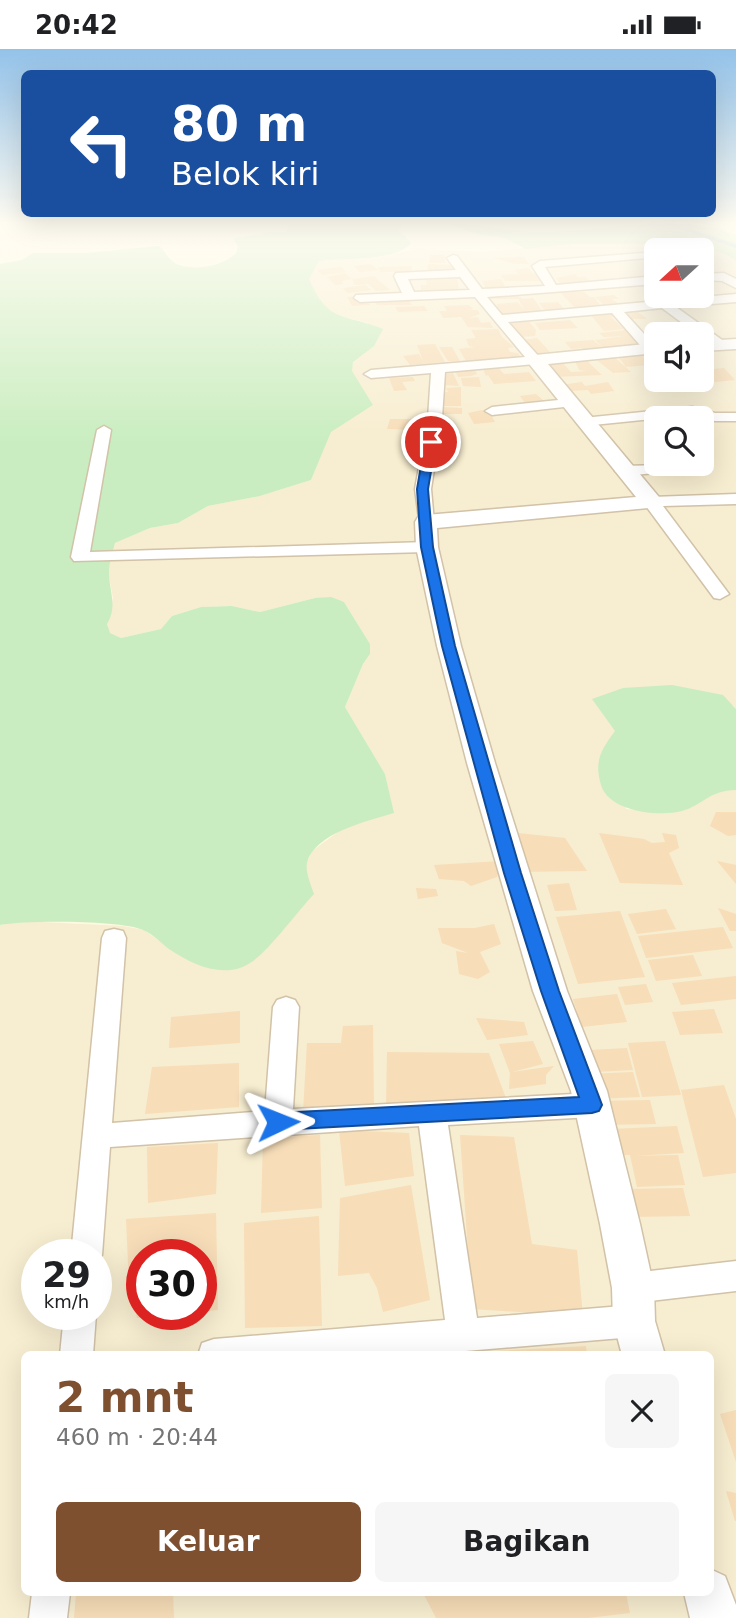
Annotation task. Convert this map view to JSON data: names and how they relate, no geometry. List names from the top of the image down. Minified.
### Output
{"north":"left","page":{"status":"20:42","turn":["80 m","Belok kiri"],"speed":"29 km/h","limit":"30","heading":["2 mnt","460 m · 20:44"],"buttons":["Keluar","Bagikan"]}}
